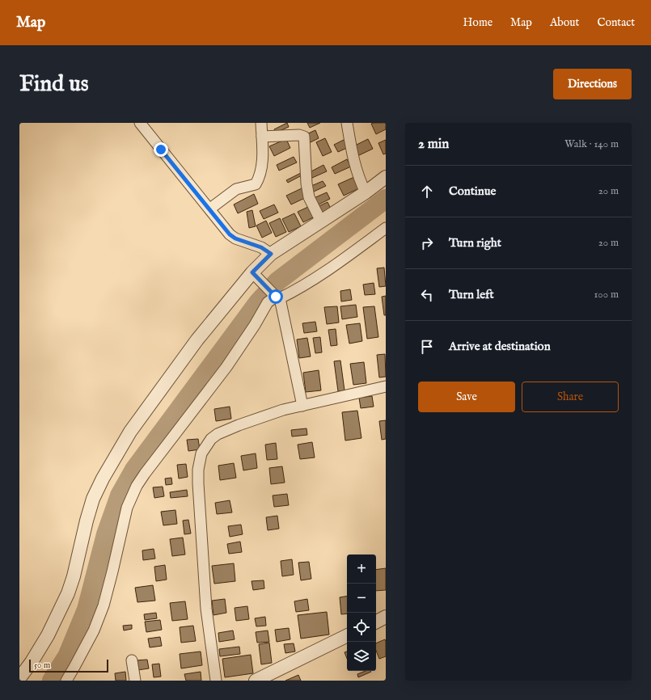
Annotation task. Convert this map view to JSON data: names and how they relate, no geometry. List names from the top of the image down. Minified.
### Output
{"scale_bar":"50 m","page":{"header":"Map","nav":["Home","Map","About","Contact"],"buttons":["Directions",["Save","Share"]],"title":"Find us","heading":["2 min","Walk · 140 m"],"list":[["Continue","20 m"],["Turn right","20 m"],["Turn left","100 m"],"Arrive at destination"],"map_buttons":["+","−"],"scale":"50 m"}}
